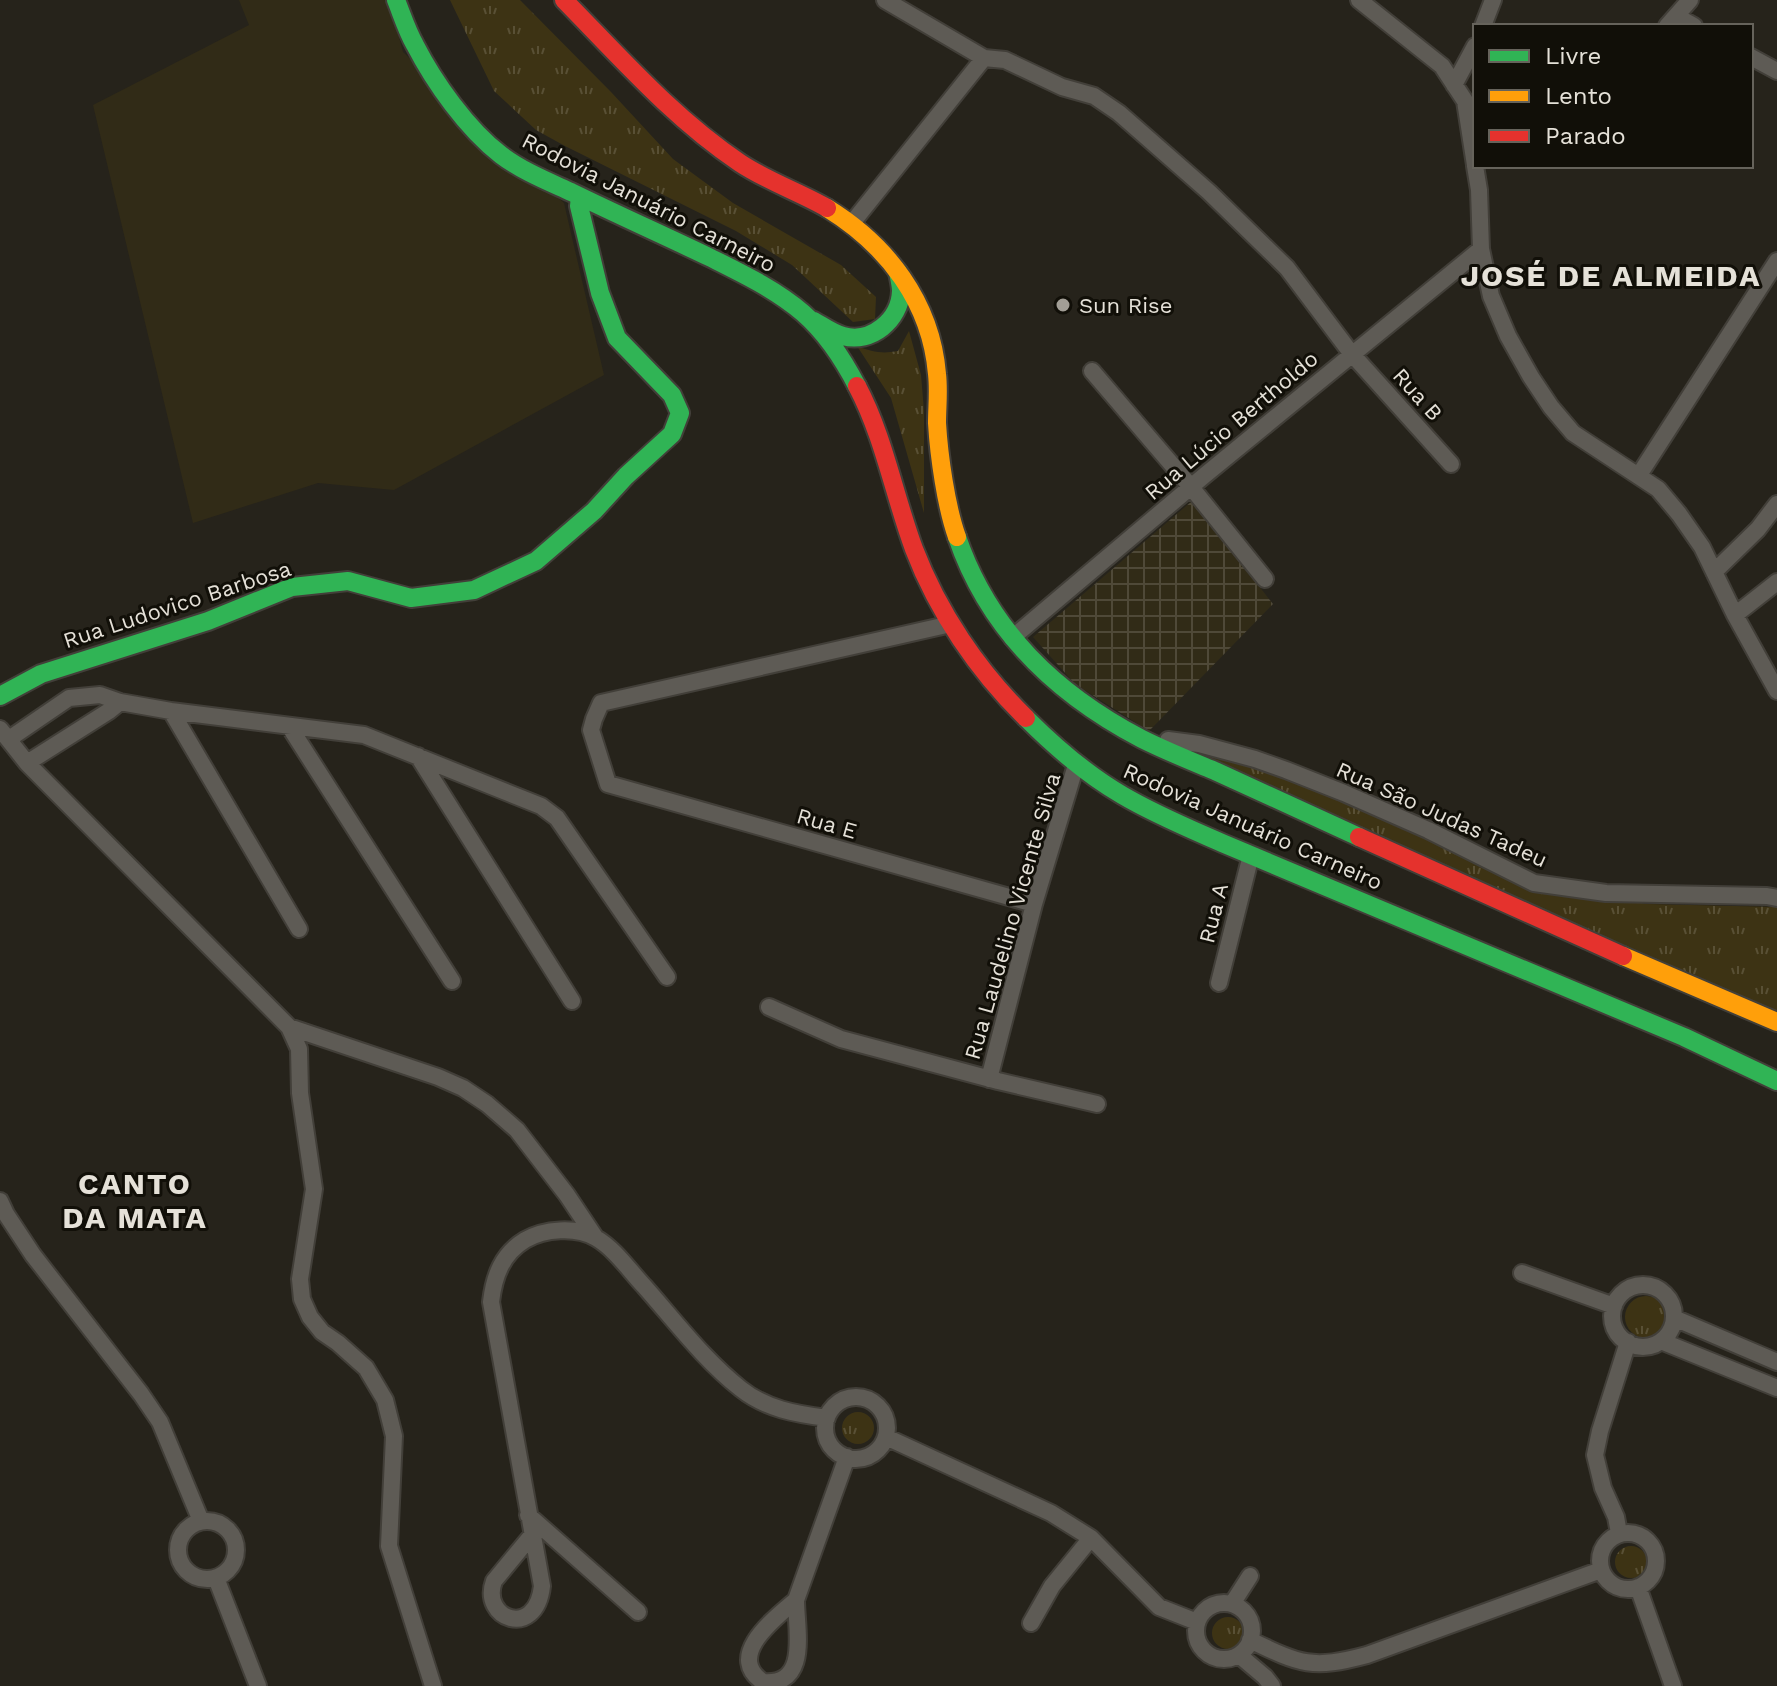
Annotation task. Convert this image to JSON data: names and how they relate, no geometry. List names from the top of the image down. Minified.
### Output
{"streets":{"main road":["Rodovia Januário Carneiro","Rua Ludovico Barbosa"],"street":["Rua B","Rua Lúcio Bertholdo","Rua São Judas Tadeu","Rua E","Rua A","Rua Laudelino Vicente Silva"]},"crossings":[["Rodovia Januário Carneiro","Rua Lúcio Bertholdo"],["Rodovia Januário Carneiro","Rua Ludovico Barbosa"],["Rodovia Januário Carneiro","Rua São Judas Tadeu"],["Rodovia Januário Carneiro","Rua E"],["Rodovia Januário Carneiro","Rua A"],["Rodovia Januário Carneiro","Rua Laudelino Vicente Silva"],["Rua B","Rua Lúcio Bertholdo"],["Rua E","Rua Laudelino Vicente Silva"]],"districts":["JOSÉ DE ALMEIDA","CANTO DA MATA"],"places":["Sun Rise"],"legend":["Livre","Lento","Parado"]}
